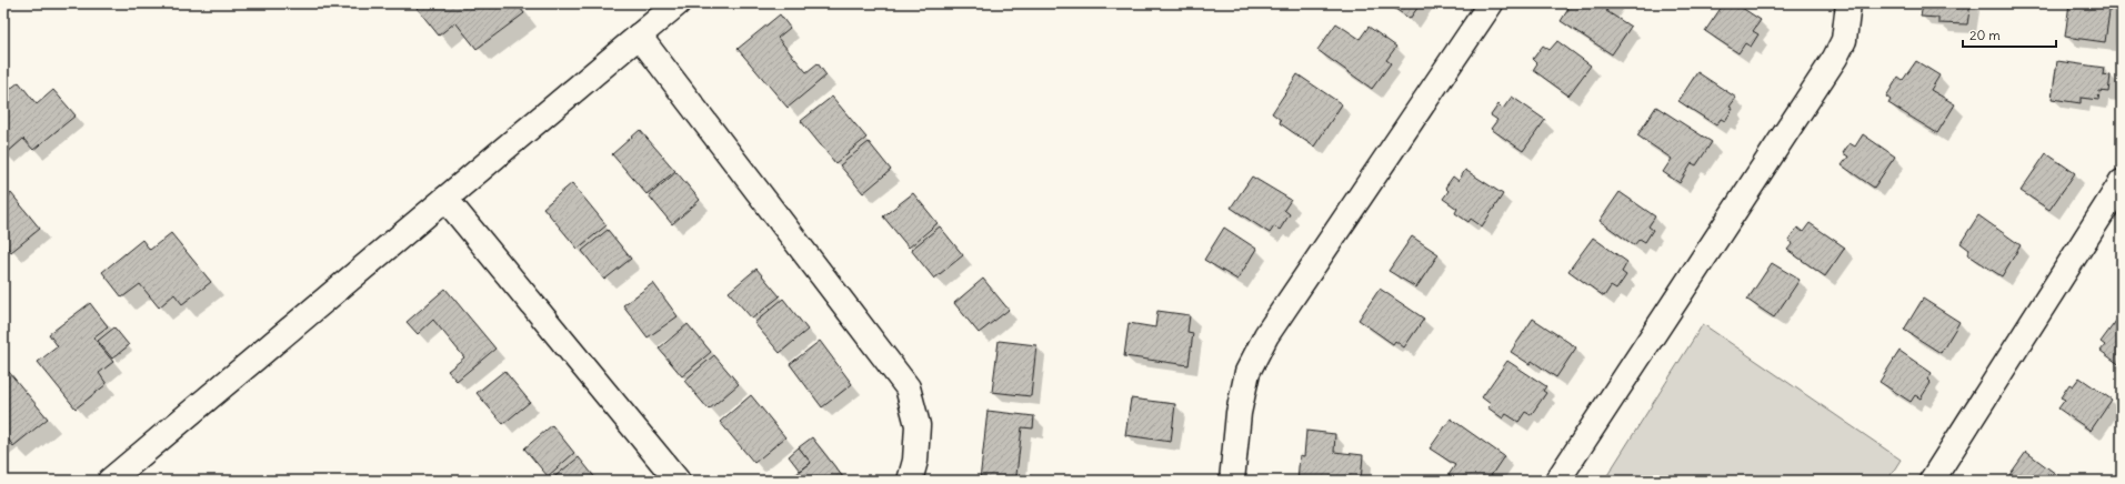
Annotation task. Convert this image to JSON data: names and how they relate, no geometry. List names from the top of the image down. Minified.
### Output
{"scale_bar":"20 m"}
